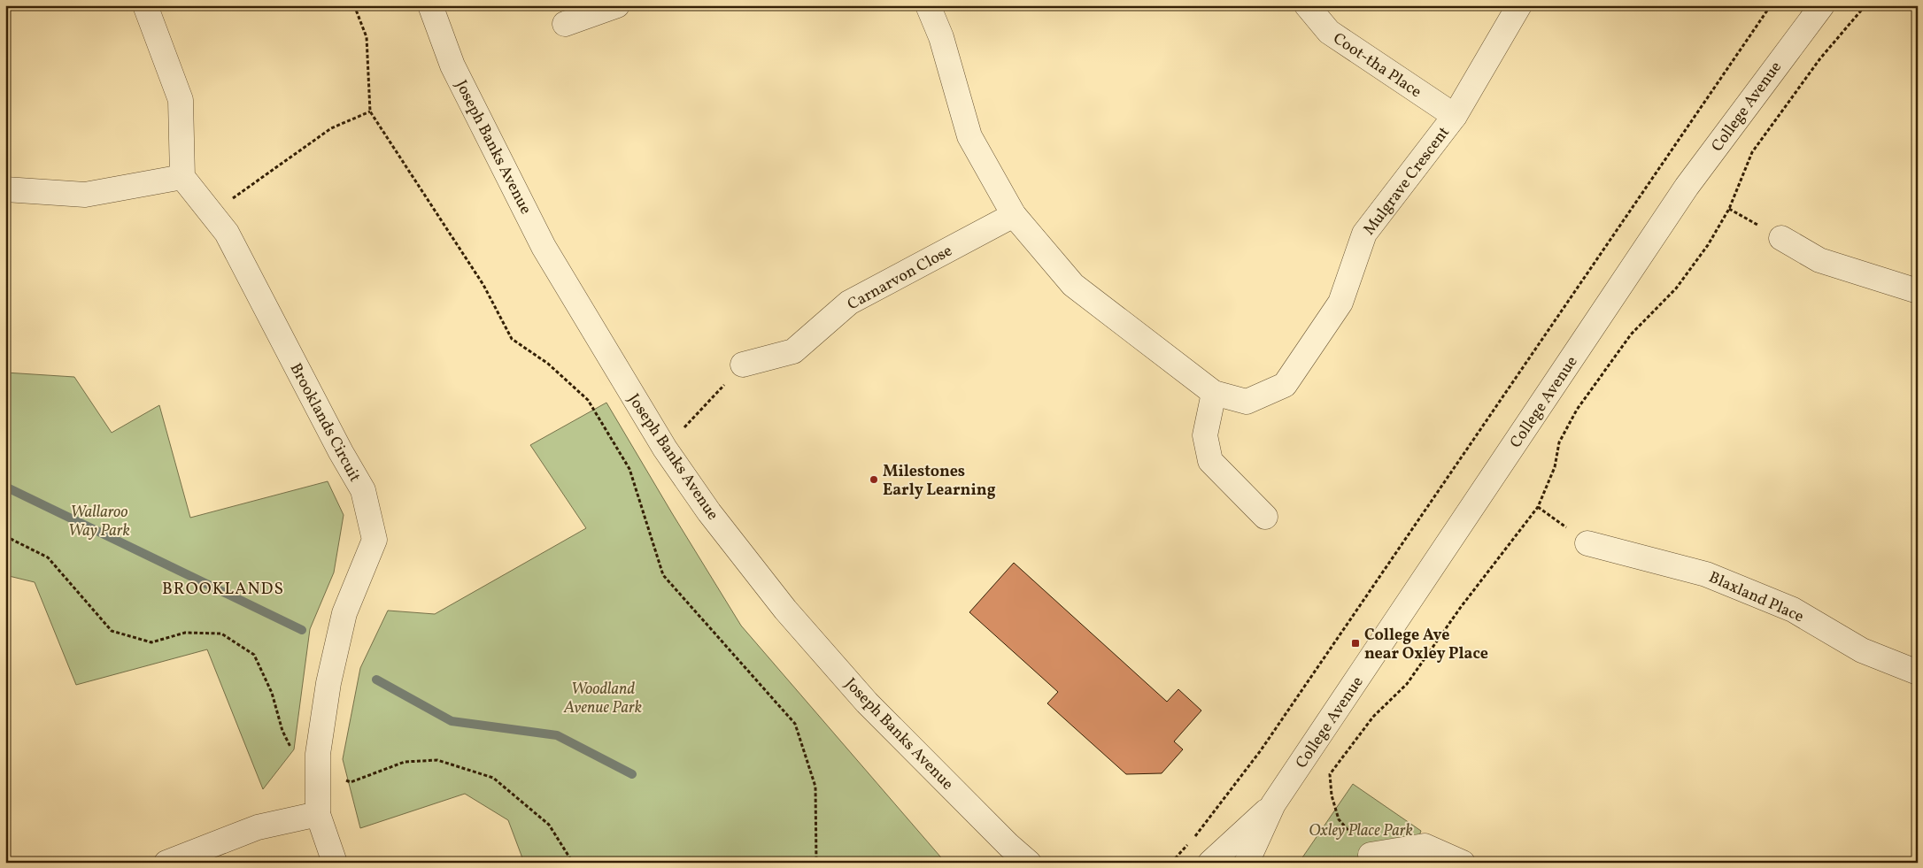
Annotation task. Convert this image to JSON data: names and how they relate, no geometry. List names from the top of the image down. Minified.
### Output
{"streets":{"street":["Coot-tha Place","College Avenue","Joseph Banks Avenue","Mulgrave Crescent","Carnarvon Close","Brooklands Circuit","Blaxland Place"]},"crossings":[["Coot-tha Place","Mulgrave Crescent"],["Mulgrave Crescent","Carnarvon Close"]],"districts":["BROOKLANDS"],"parks":["Wallaroo Way Park","Woodland Avenue Park","Oxley Place Park"],"places":{"other":["Milestones Early Learning"],"transit":["College Ave near Oxley Place"]}}
